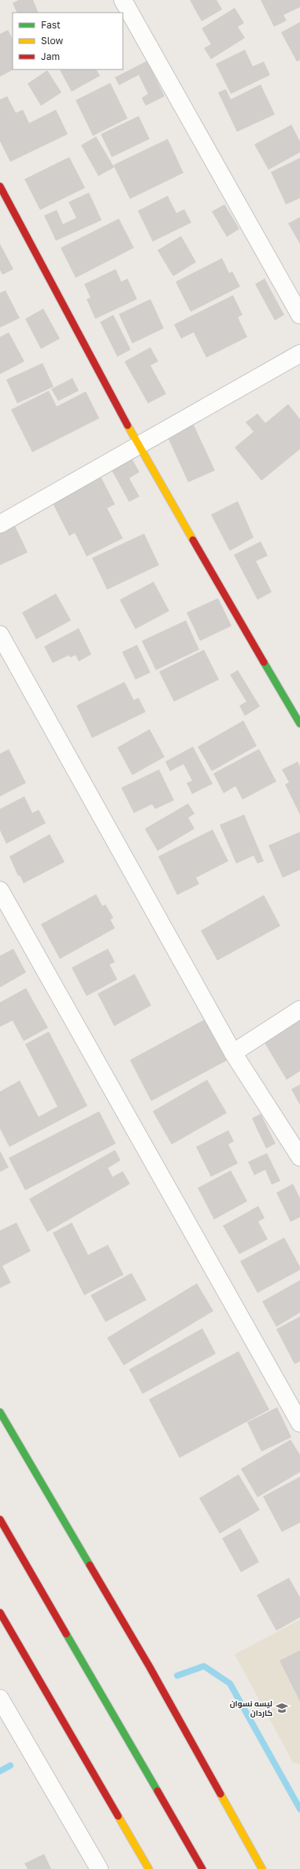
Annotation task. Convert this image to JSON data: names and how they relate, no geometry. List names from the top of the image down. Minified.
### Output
{"places":{"school or university":["لیسه نسوان کاردان"]},"legend":["Fast","Slow","Jam"]}
